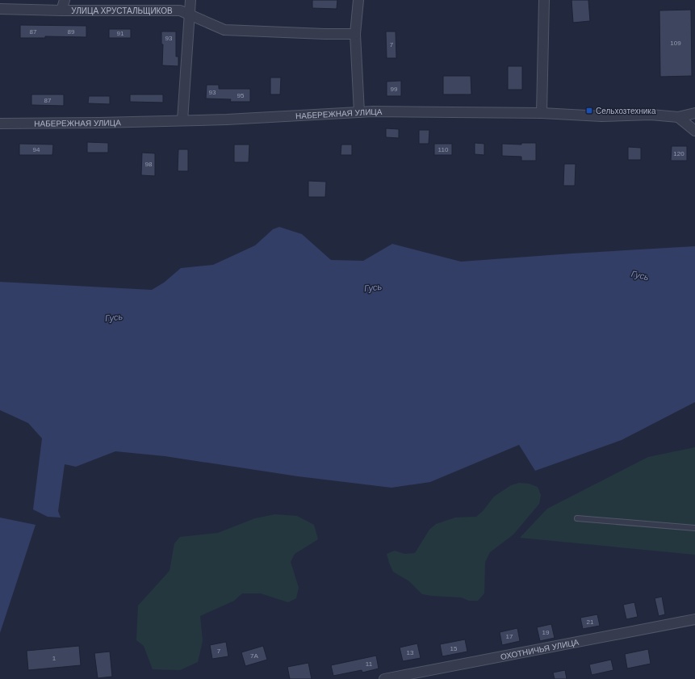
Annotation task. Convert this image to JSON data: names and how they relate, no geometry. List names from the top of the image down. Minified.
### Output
{"streets":{"street":["УЛИЦА ХРУСТАЛЬЩИКОВ","НАБЕРЕЖНАЯ УЛИЦА","ОХОТНИЧЬЯ УЛИЦА"]},"water":["Гусь"],"places":{"transit":["Сельхозтехника"]},"house_numbers":["87","89","91","93","109","7","99","93","95","87","94","110","120","98","21","19","17","15","7","13","7А","1","11"]}
